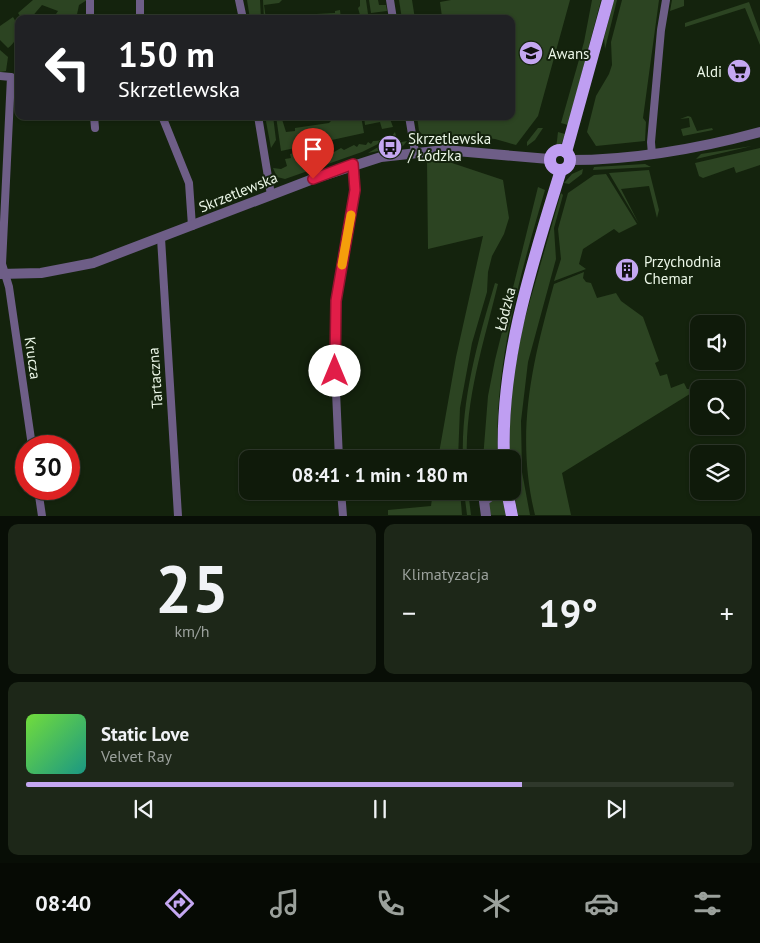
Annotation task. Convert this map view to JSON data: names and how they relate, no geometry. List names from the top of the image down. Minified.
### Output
{"streets":{"main road":["Łódzka"],"street":["Skrzetlewska","Krucza","Tartaczna"]},"crossings":[["Skrzetlewska","Łódzka"],["Skrzetlewska","Krucza"],["Skrzetlewska","Tartaczna"]],"places":{"school or university":["Awans"],"supermarket":["Aldi"],"bus stop":["Skrzetlewska / Łódzka"],"building":["Przychodnia Chemar"]},"page":{"turn":["150 m","Skrzetlewska"],"limit":"30","trip":"08:41 · 1 min · 180 m","tile":[["25","km/h"],"Klimatyzacja"],"heat":["−","19°","+"],"song":["Static Love","Velvet Ray"],"tabs":"08:40"}}
